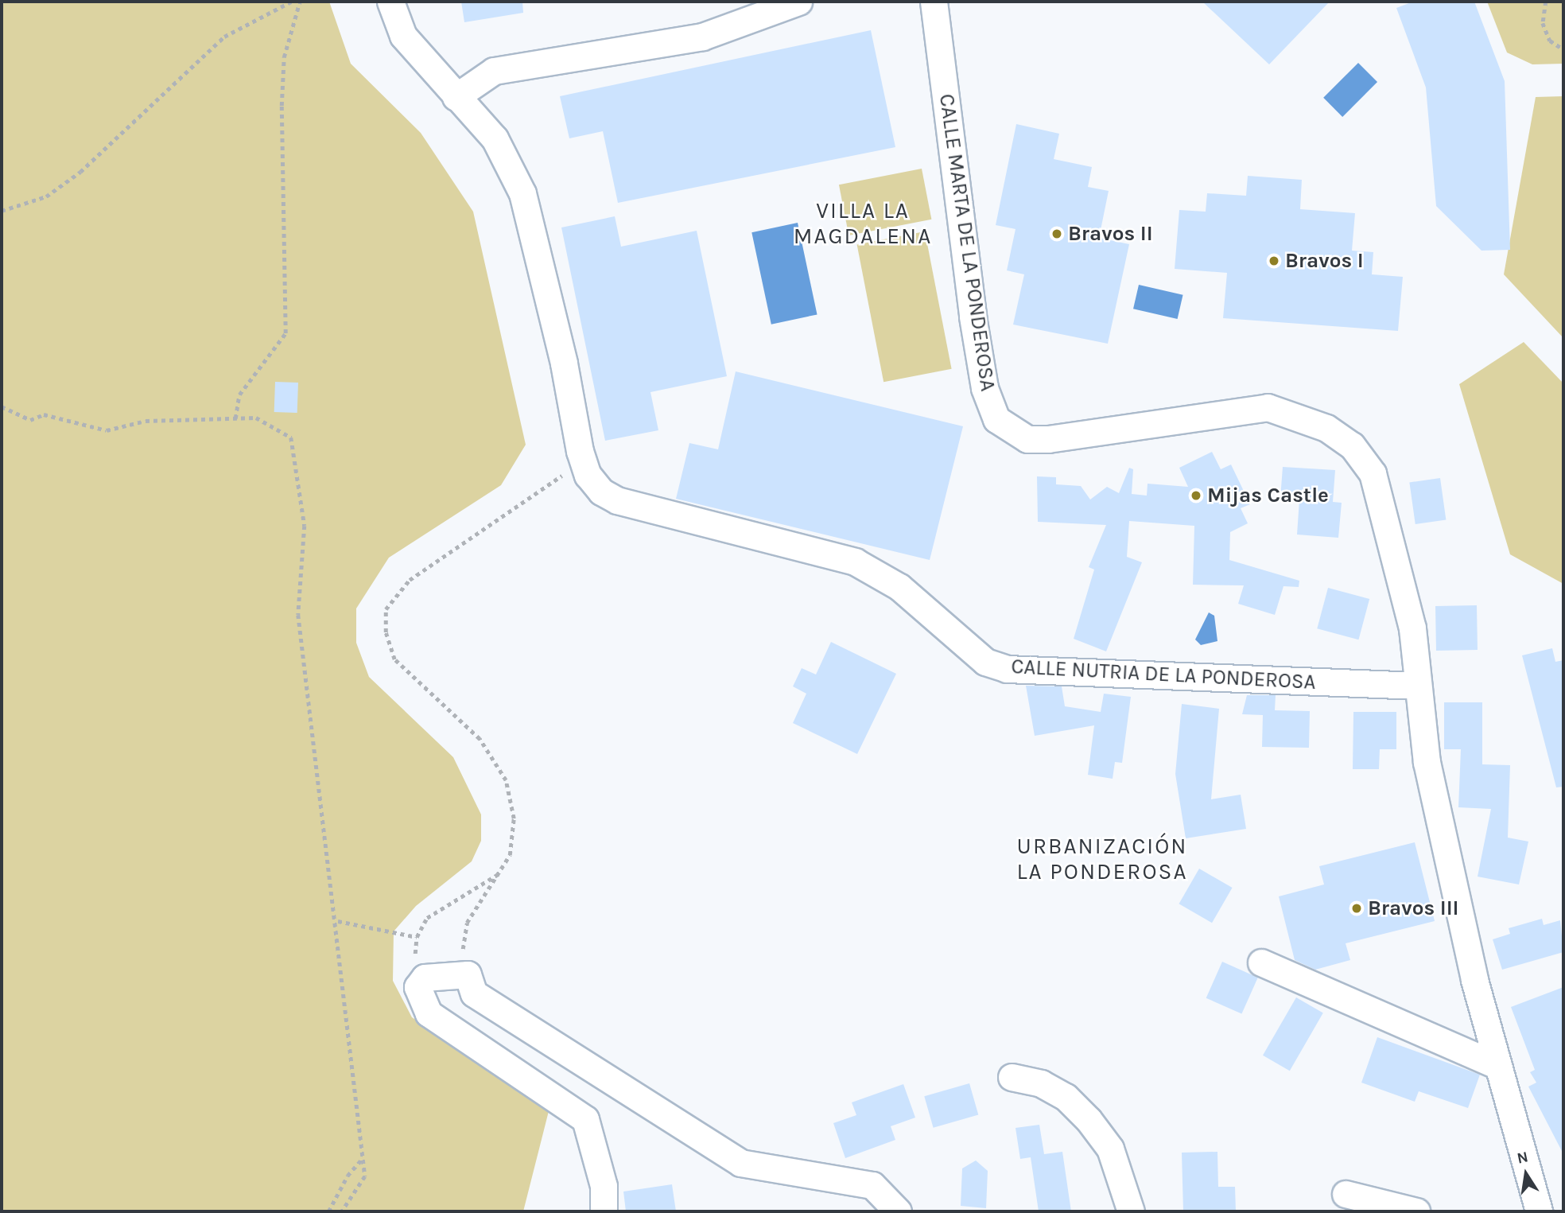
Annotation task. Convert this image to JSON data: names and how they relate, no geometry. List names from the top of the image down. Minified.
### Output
{"streets":{"street":["CALLE MARTA DE LA PONDEROSA","CALLE NUTRIA DE LA PONDEROSA"]},"crossings":[["CALLE MARTA DE LA PONDEROSA","CALLE NUTRIA DE LA PONDEROSA"]],"districts":["VILLA LA MAGDALENA","URBANIZACIÓN LA PONDEROSA"],"places":["Bravos II","Bravos I","Mijas Castle","Bravos III"],"north":"top"}
